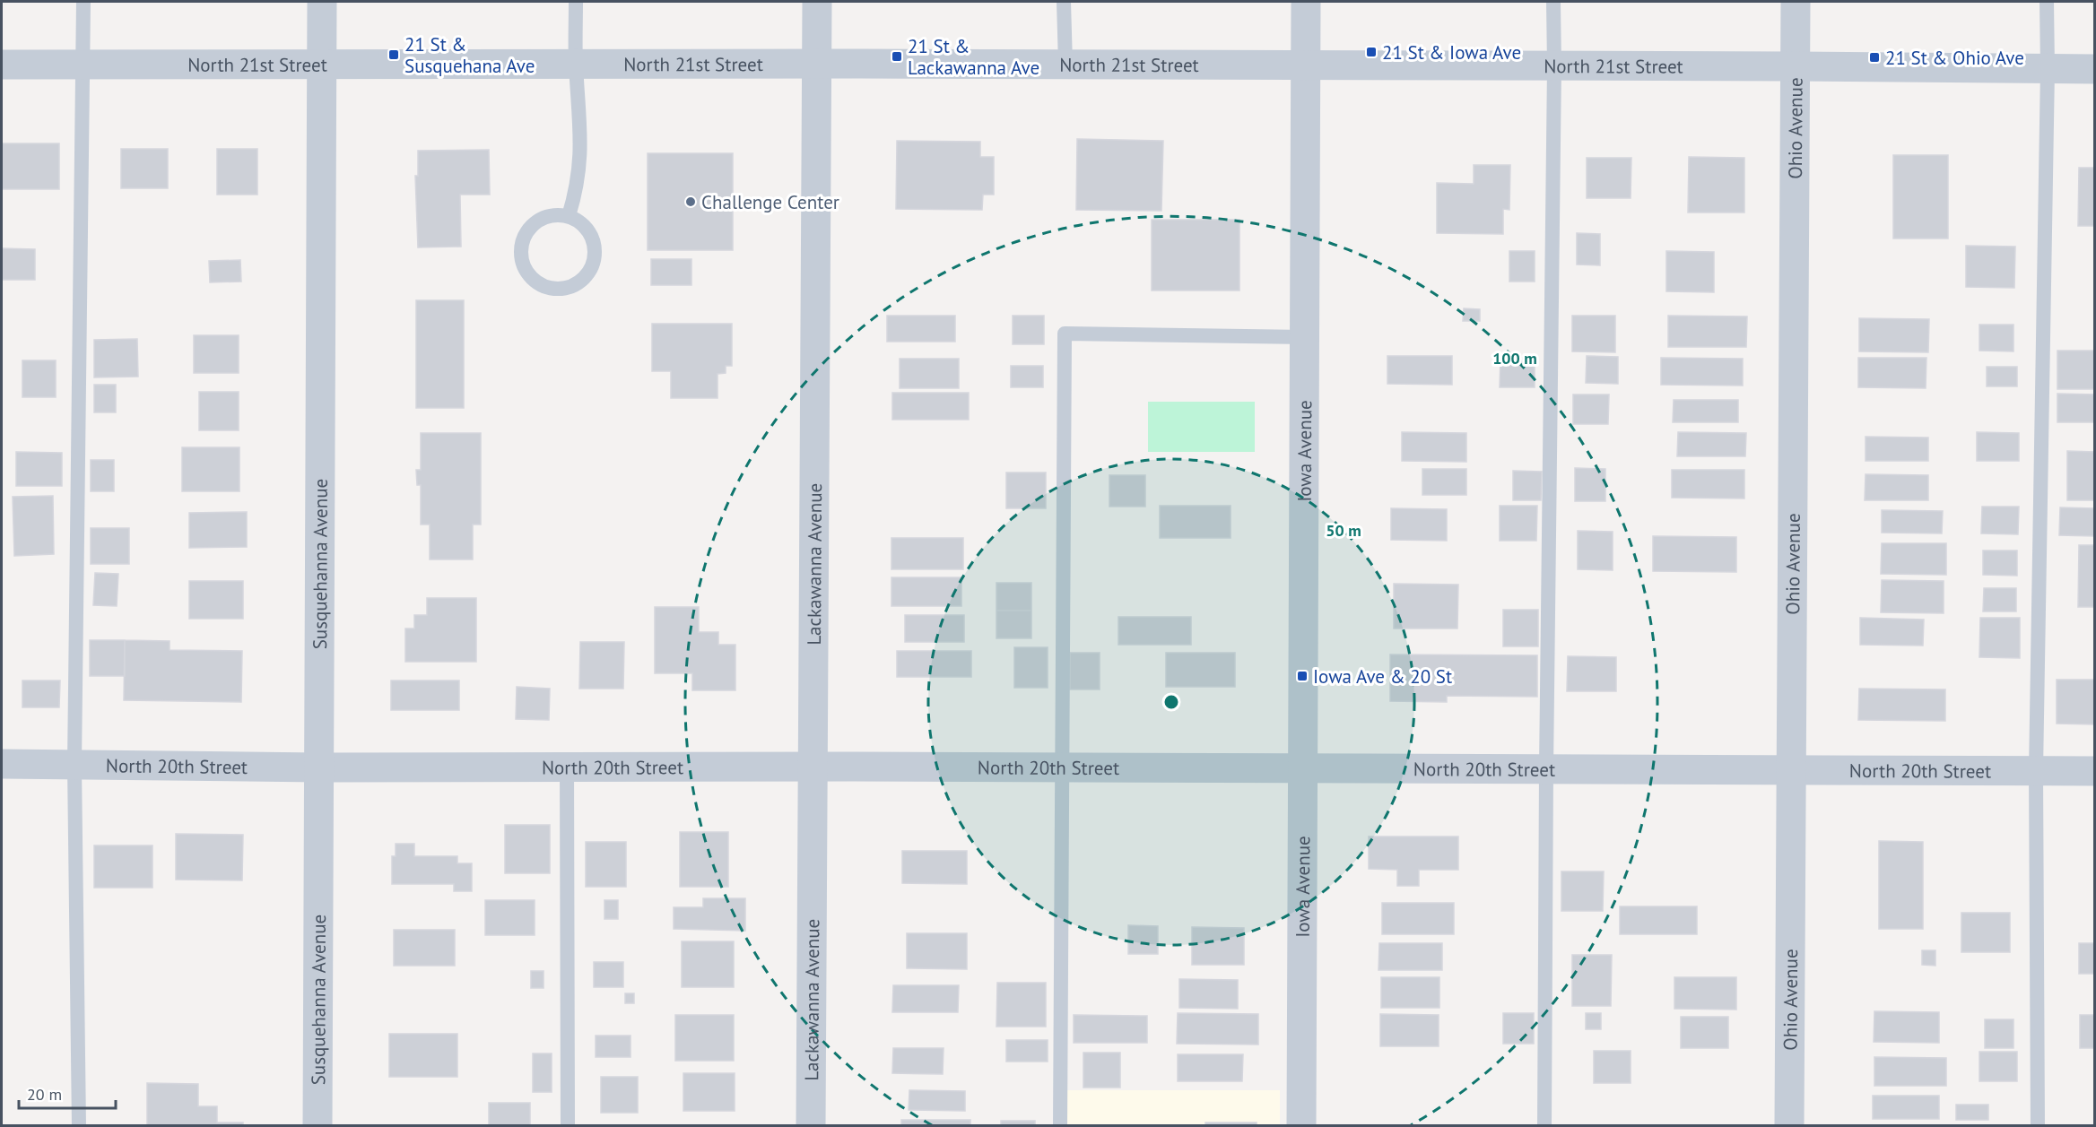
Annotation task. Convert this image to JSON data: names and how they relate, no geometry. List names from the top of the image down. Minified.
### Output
{"streets":{"street":["North 21st Street","Ohio Avenue","Iowa Avenue","Susquehanna Avenue","Lackawanna Avenue","North 20th Street"]},"crossings":[["North 21st Street","Ohio Avenue"],["North 21st Street","Iowa Avenue"],["North 21st Street","Susquehanna Avenue"],["North 21st Street","Lackawanna Avenue"],["Ohio Avenue","North 20th Street"],["Iowa Avenue","North 20th Street"],["Susquehanna Avenue","North 20th Street"],["Lackawanna Avenue","North 20th Street"]],"places":{"transit":["21 St & Iowa Ave","21 St & Susquehana Ave","21 St & Lackawanna Ave","21 St & Ohio Ave","Iowa Ave & 20 St"],"other":["Challenge Center"]},"scale_bar":"20 m","rings":["100 m","50 m"]}
